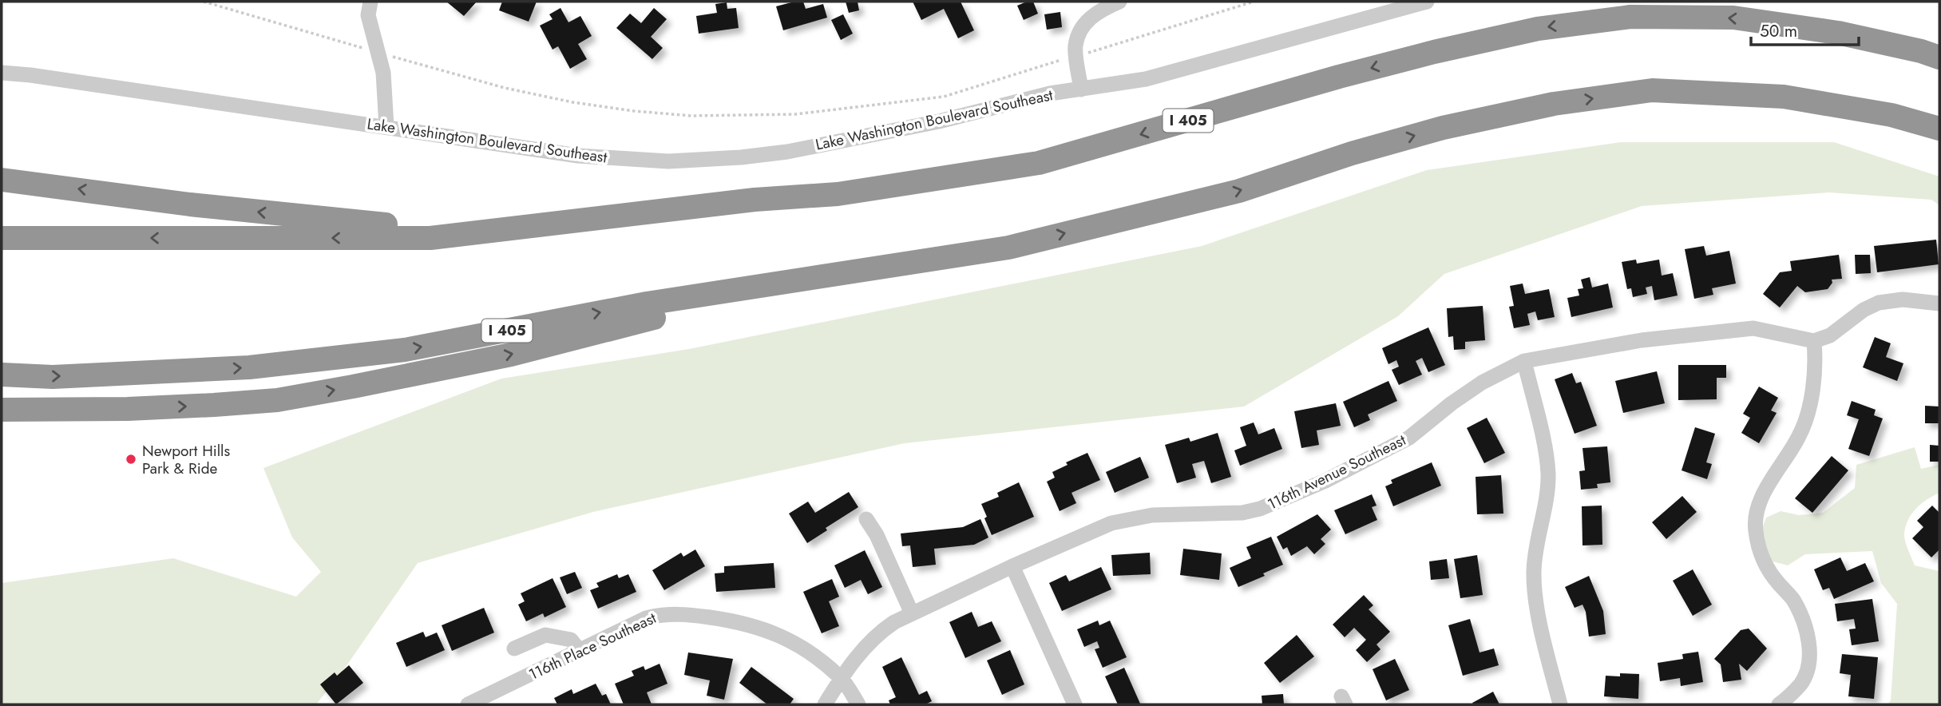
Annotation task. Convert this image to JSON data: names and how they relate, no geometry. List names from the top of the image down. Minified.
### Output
{"streets":{"highway":["I 405"],"street":["Lake Washington Boulevard Southeast","116th Avenue Southeast","116th Place Southeast"]},"crossings":[["116th Avenue Southeast","116th Place Southeast"]],"places":["Newport Hills Park & Ride"],"scale_bar":"50 m"}
